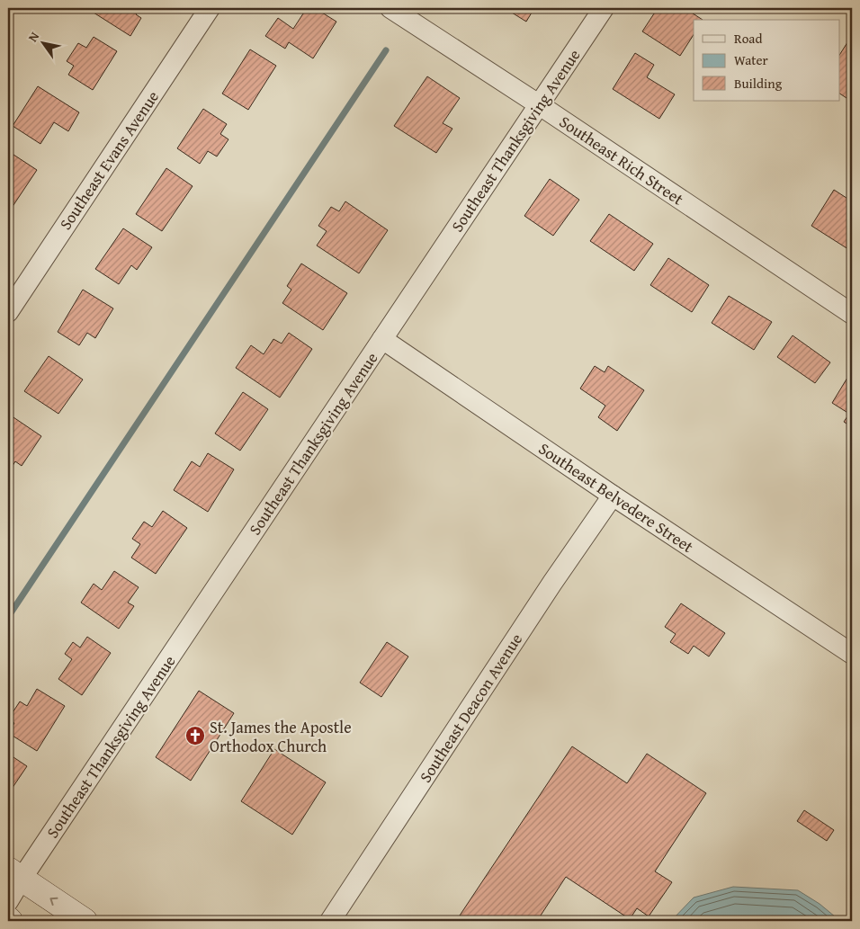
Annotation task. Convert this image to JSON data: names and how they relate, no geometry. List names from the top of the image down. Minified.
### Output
{"streets":{"street":["Southeast Thanksgiving Avenue","Southeast Evans Avenue","Southeast Rich Street","Southeast Belvedere Street","Southeast Deacon Avenue"]},"crossings":[["Southeast Thanksgiving Avenue","Southeast Rich Street"],["Southeast Thanksgiving Avenue","Southeast Belvedere Street"],["Southeast Belvedere Street","Southeast Deacon Avenue"]],"places":{"church":["St. James the Apostle Orthodox Church"]},"legend":["Road","Water","Building"],"north":"top left"}
